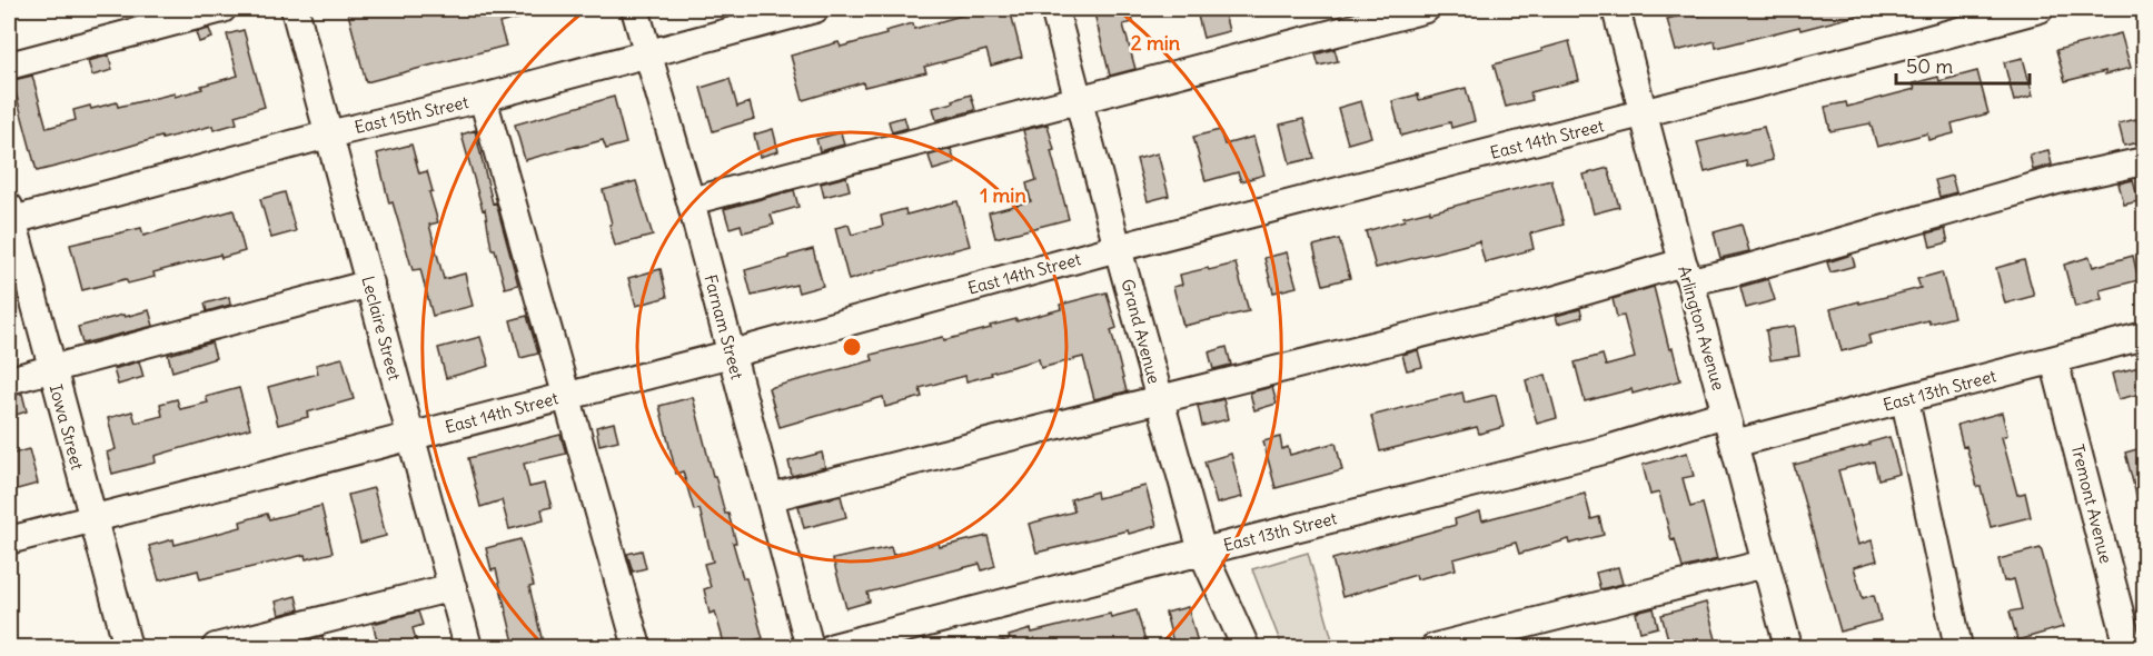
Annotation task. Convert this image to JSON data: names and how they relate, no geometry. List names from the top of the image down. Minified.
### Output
{"streets":{"street":["East 15th Street","East 14th Street","Farnam Street","Leclaire Street","Arlington Avenue","Grand Avenue","East 13th Street","Iowa Street","Tremont Avenue"]},"crossings":[["East 15th Street","Farnam Street"],["East 15th Street","Leclaire Street"],["East 15th Street","Iowa Street"],["East 14th Street","Farnam Street"],["East 14th Street","Leclaire Street"],["East 14th Street","Arlington Avenue"],["East 14th Street","Grand Avenue"],["East 14th Street","Iowa Street"],["Arlington Avenue","East 13th Street"],["Grand Avenue","East 13th Street"],["East 13th Street","Tremont Avenue"]],"scale_bar":"50 m","rings":["2 min","1 min"]}
